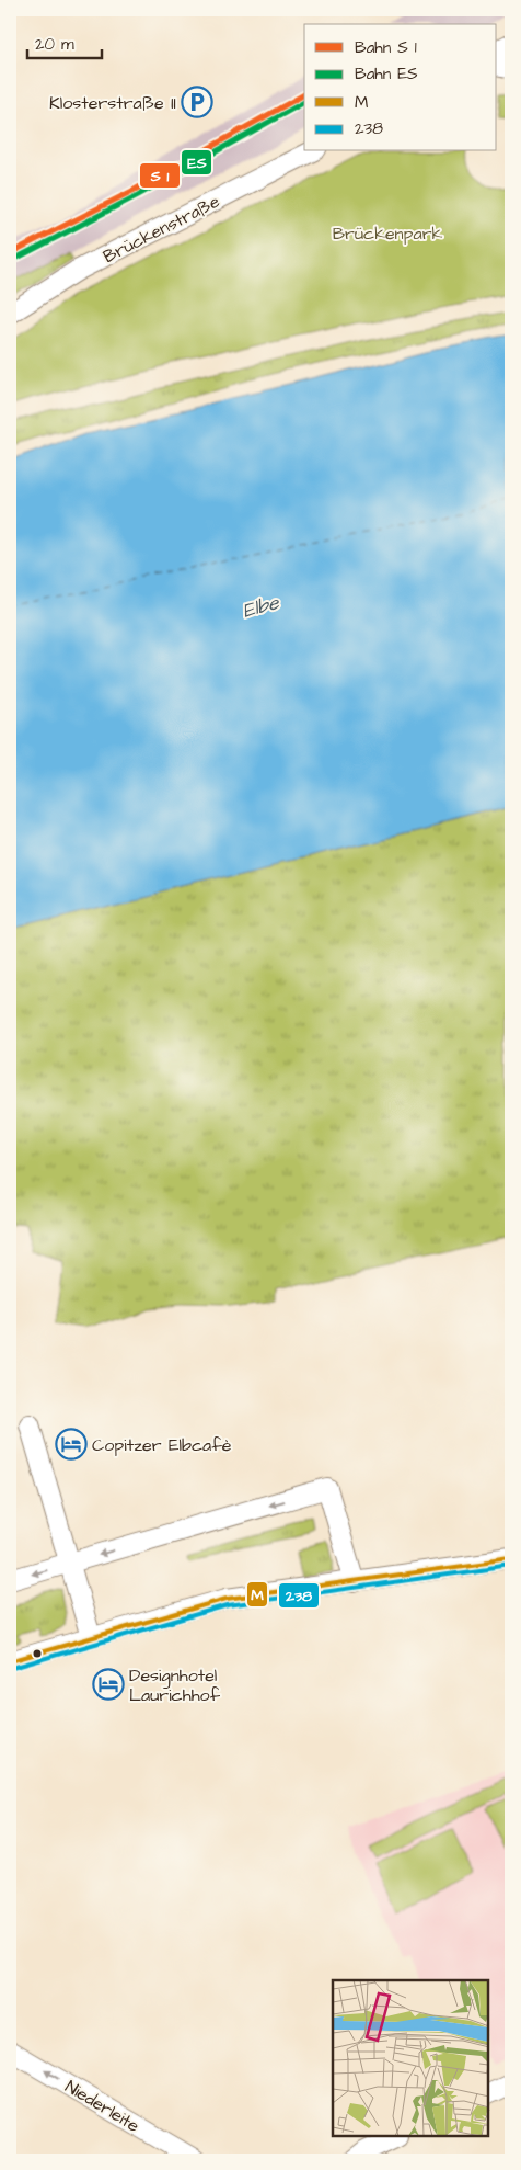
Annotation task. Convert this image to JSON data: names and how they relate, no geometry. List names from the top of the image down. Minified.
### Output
{"streets":{"street":["Brückenstraße","Niederleite"]},"one_way":["Niederleite"],"water":["Elbe"],"parks":["Brückenpark"],"places":{"parking":["Klosterstraße II"],"hotel":["Copitzer Elbcafè","Designhotel Laurichhof"]},"lines":["rail line ES","transit line M","transit line 238"],"legend":["Bahn S 1","Bahn ES","M","238"],"scale_bar":"20 m"}
